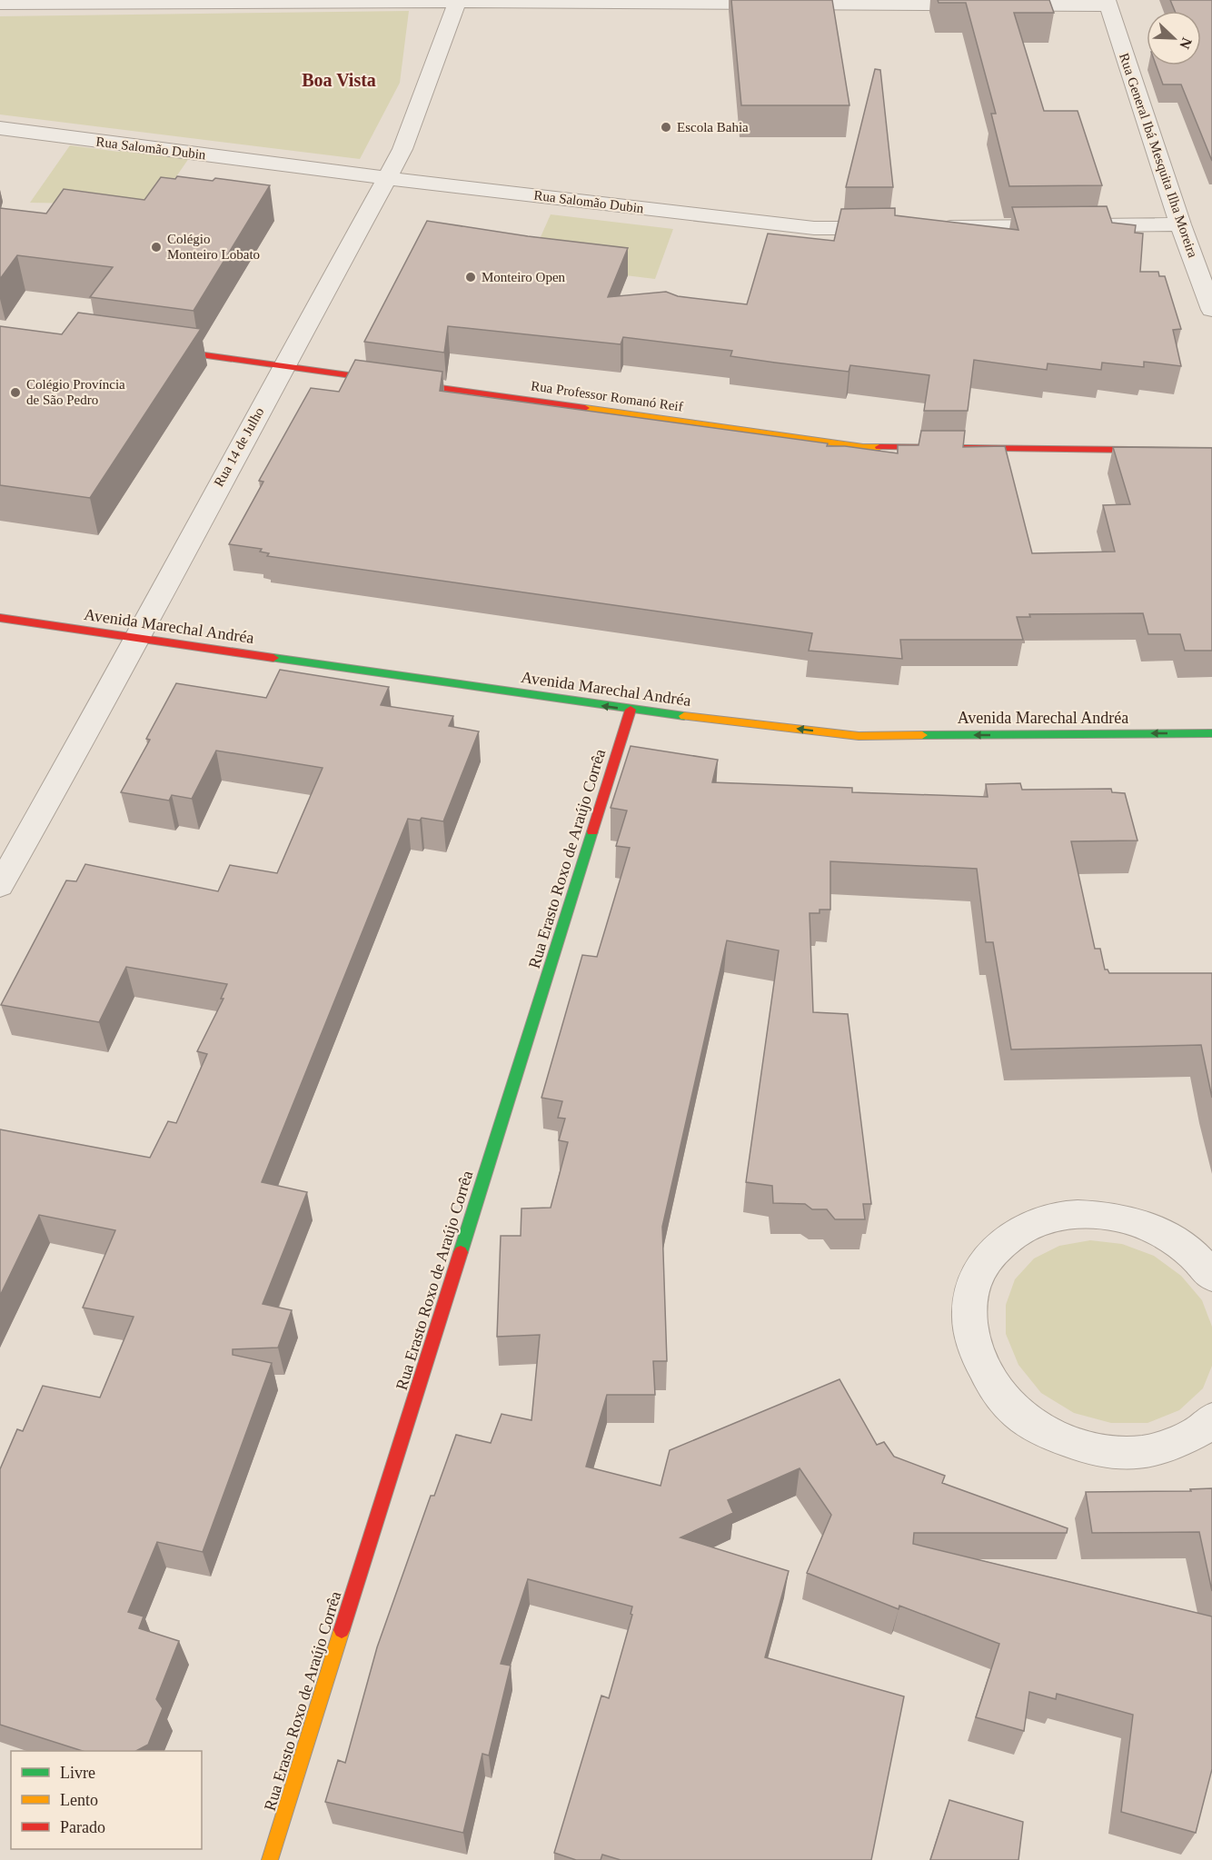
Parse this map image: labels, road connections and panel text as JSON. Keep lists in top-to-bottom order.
{
  "streets": {
    "street": [
      "Rua Salomão Dubin",
      "Rua General Ibá Mesquita Ilha Moreira",
      "Rua Professor Romanó Reif",
      "Rua 14 de Julho",
      "Avenida Marechal Andréa",
      "Rua Erasto Roxo de Araújo Corrêa"
    ]
  },
  "crossings": [
    ["Rua Salomão Dubin", "Rua 14 de Julho"],
    ["Rua Professor Romanó Reif", "Rua 14 de Julho"],
    ["Rua 14 de Julho", "Avenida Marechal Andréa"],
    ["Avenida Marechal Andréa", "Rua Erasto Roxo de Araújo Corrêa"]
  ],
  "one_way": ["Avenida Marechal Andréa"],
  "districts": ["Boa Vista"],
  "places": [
    "Escola Bahia",
    "Colégio Monteiro Lobato",
    "Monteiro Open",
    "Colégio Província de São Pedro"
  ],
  "legend": ["Livre", "Lento", "Parado"],
  "north": "bottom right"
}
